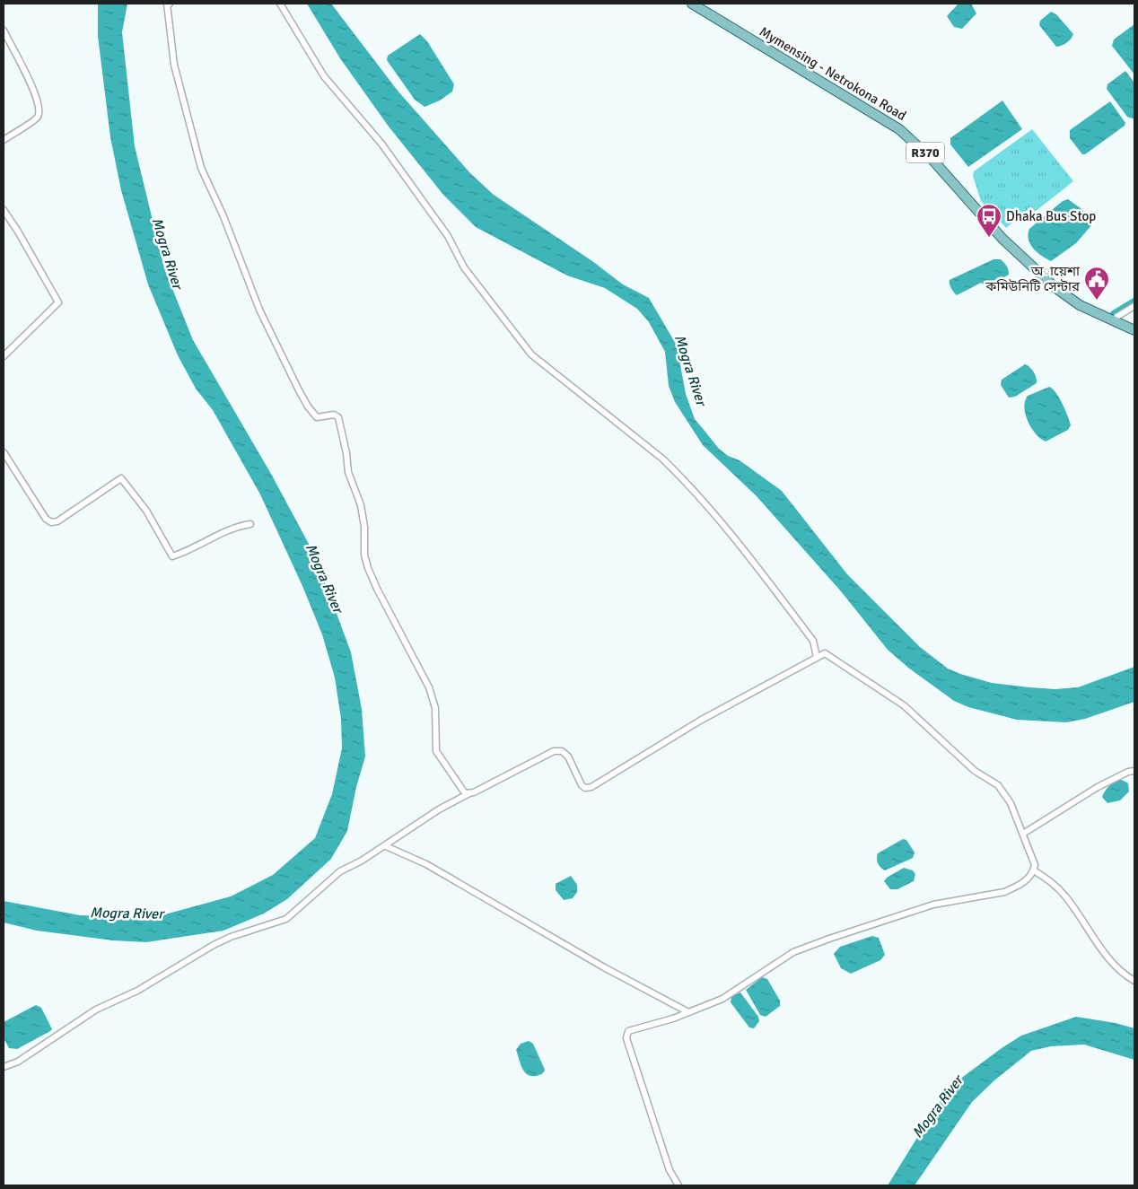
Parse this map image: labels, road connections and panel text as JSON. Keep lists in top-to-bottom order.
{
  "streets": {
    "main road": ["Mymensing - Netrokona Road", "R370"]
  },
  "water": ["Mogra River"],
  "places": {
    "bus stop": ["Dhaka Bus Stop"],
    "public building": ["অায়েশা কমিউনিটি সেন্টার"]
  }
}
